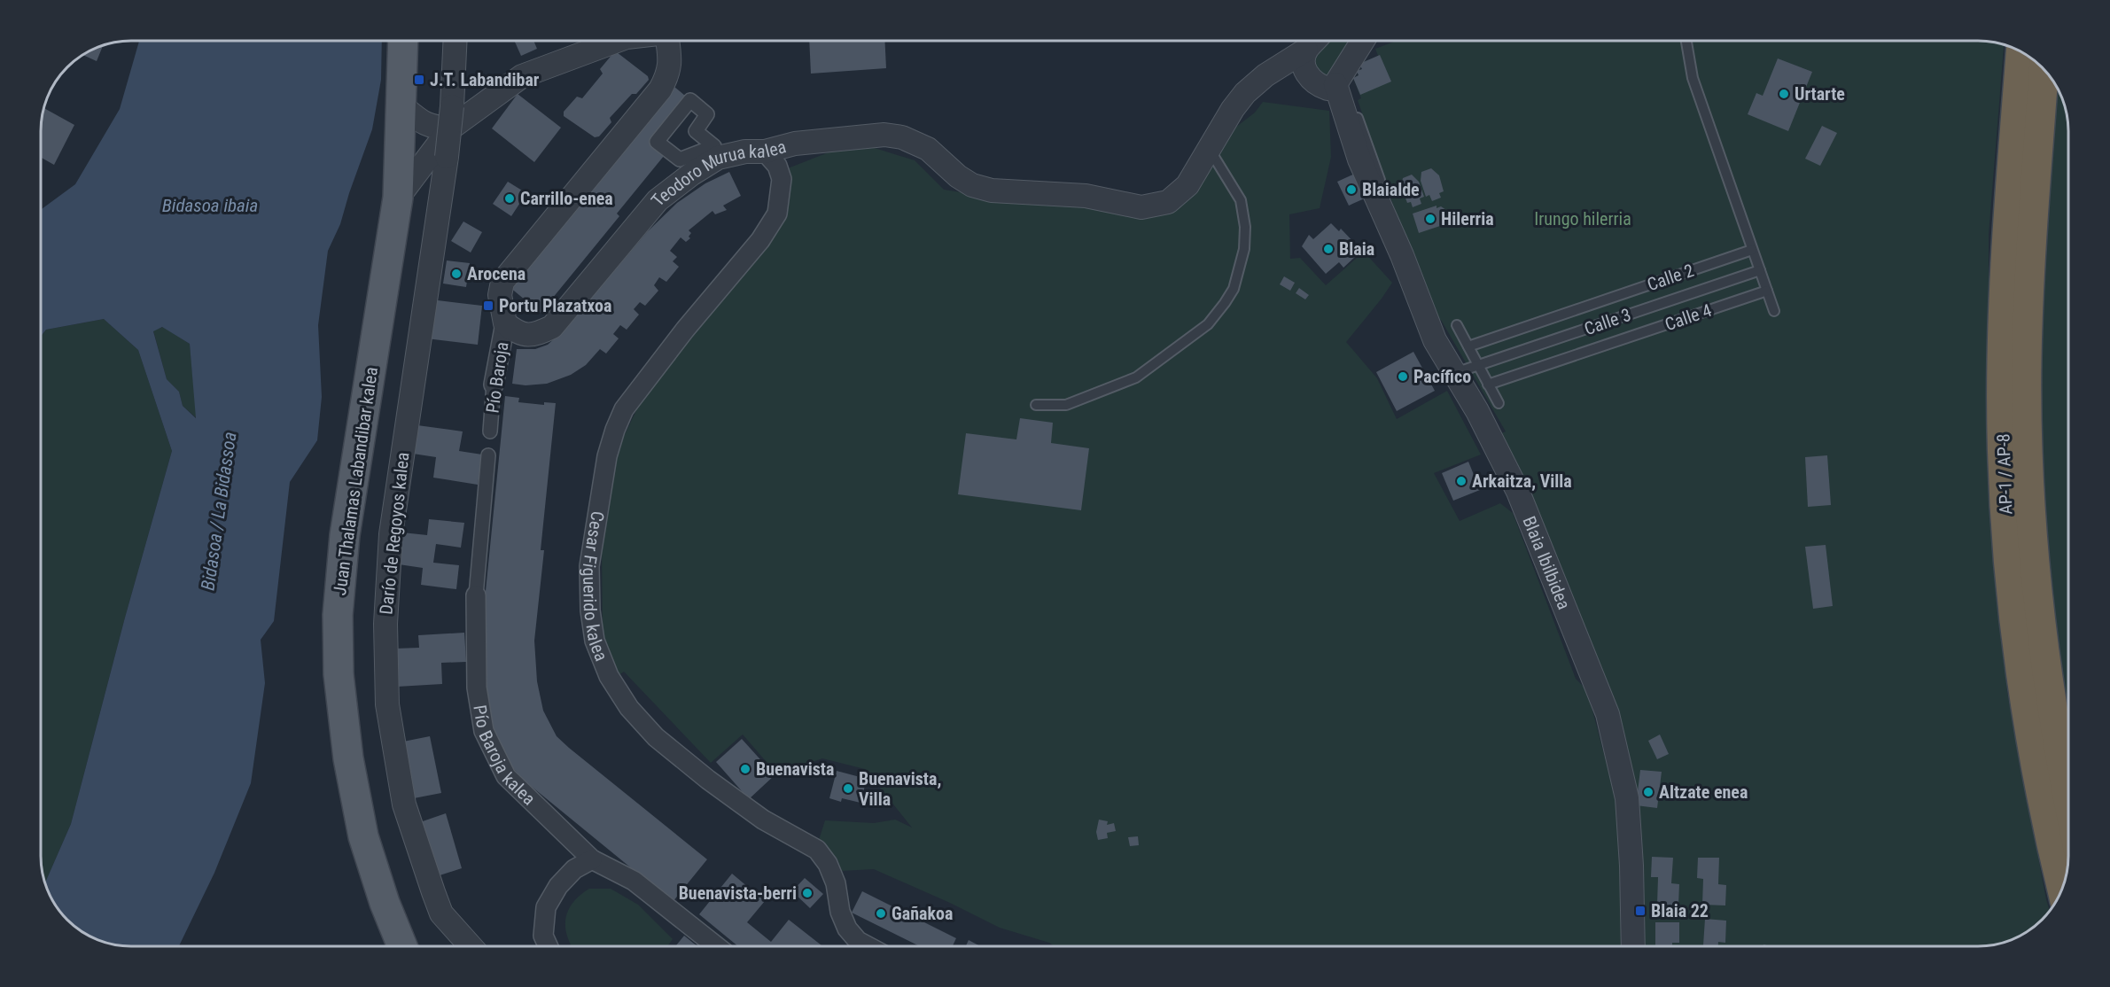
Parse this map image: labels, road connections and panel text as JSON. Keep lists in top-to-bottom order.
{
  "streets": {
    "highway": ["AP-1 / AP-8"],
    "main road": ["Juan Thalamas Labandibar kalea"],
    "street": [
      "Teodoro Murua kalea",
      "Pío Baroja",
      "Darío de Regoyos kalea",
      "Blaia Ibilbidea",
      "Cesar Figuerido kalea",
      "Pío Baroja kalea"
    ],
    "lane": ["Calle 2", "Calle 4", "Calle 3"]
  },
  "crossings": [
    ["Teodoro Murua kalea", "Pío Baroja"],
    ["Teodoro Murua kalea", "Blaia Ibilbidea"],
    ["Teodoro Murua kalea", "Cesar Figuerido kalea"],
    ["Calle 3", "Blaia Ibilbidea"]
  ],
  "water": ["Bidasoa ibaia", "Bidasoa / La Bidassoa"],
  "parks": ["Irungo hilerria"],
  "places": {
    "transit": ["J.T. Labandibar", "Portu Plazatxoa", "Blaia 22"],
    "other": [
      "Urtarte",
      "Blaialde",
      "Carrillo-enea",
      "Hilerria",
      "Blaia",
      "Arocena",
      "Pacífico",
      "Arkaitza, Villa",
      "Buenavista",
      "Buenavista, Villa",
      "Altzate enea",
      "Buenavista-berri",
      "Gañakoa"
    ]
  }
}
